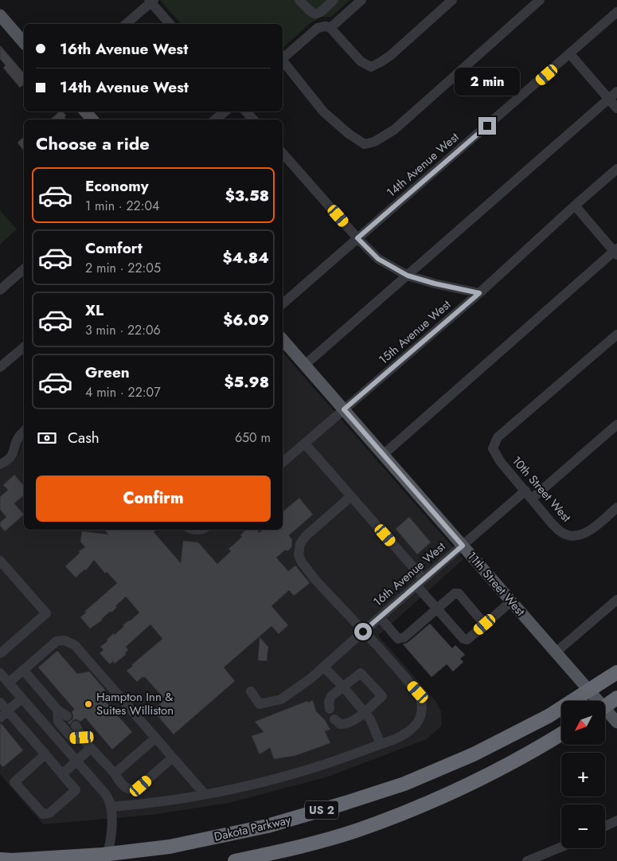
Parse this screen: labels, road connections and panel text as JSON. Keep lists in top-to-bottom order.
{
  "streets": {
    "highway": ["US 2", "Dakota Parkway"],
    "main road": ["11th Street West"],
    "street": [
      "14th Avenue West",
      "15th Avenue West",
      "10th Street West",
      "16th Avenue West"
    ]
  },
  "crossings": [
    ["15th Avenue West", "11th Street West"],
    ["10th Street West", "16th Avenue West"],
    ["16th Avenue West", "11th Street West"],
    ["11th Street West", "Dakota Parkway"]
  ],
  "places": ["Hampton Inn & Suites Williston"],
  "north": "bottom left",
  "page": {
    "banner": ["16th Avenue West", "14th Avenue West"],
    "bubble": "2 min",
    "heading": "Choose a ride",
    "list": [
      {
        "name": "Economy",
        "note": "1 min · 22:04",
        "value": "$3.58"
      },
      {
        "name": "Comfort",
        "note": "2 min · 22:05",
        "value": "$4.84"
      },
      {
        "name": "XL",
        "note": "3 min · 22:06",
        "value": "$6.09"
      },
      {
        "name": "Green",
        "note": "4 min · 22:07",
        "value": "$5.98"
      }
    ],
    "pay": ["Cash", "650 m"],
    "buttons": "Confirm",
    "map_buttons": ["+", "−"]
  }
}
